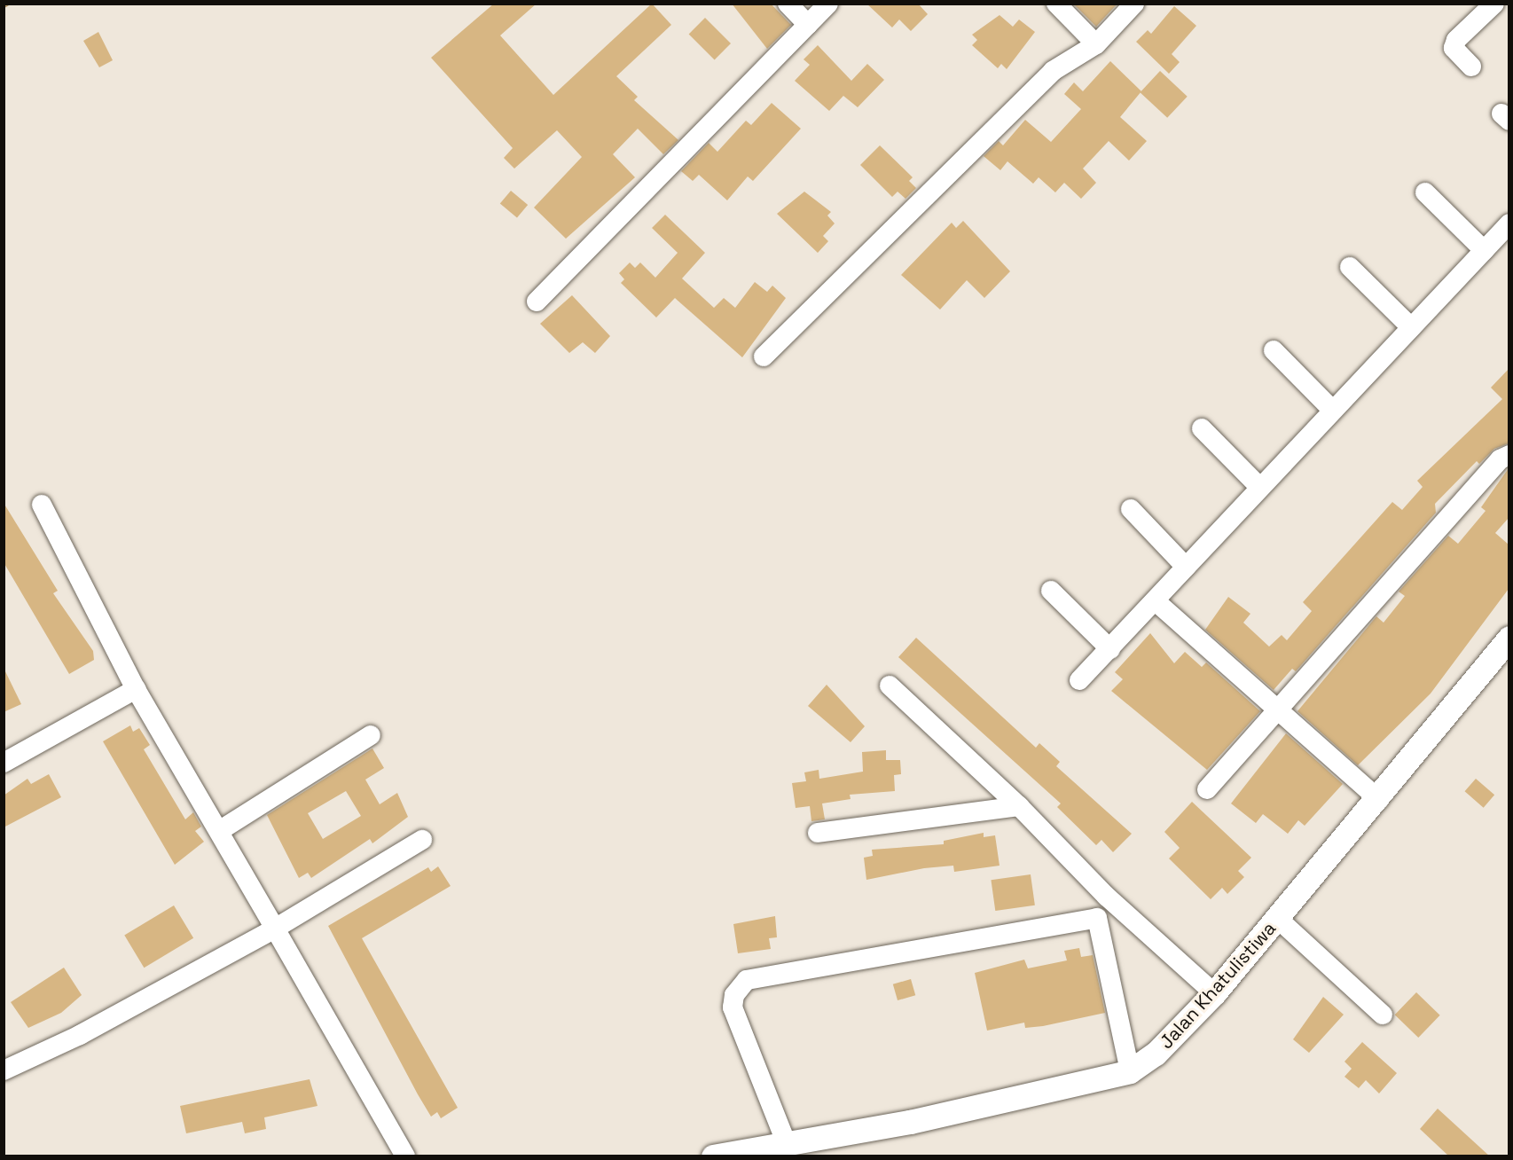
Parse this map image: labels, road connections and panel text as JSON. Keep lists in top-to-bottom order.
{
  "streets": {
    "street": ["Jalan Khatulistiwa"]
  }
}
